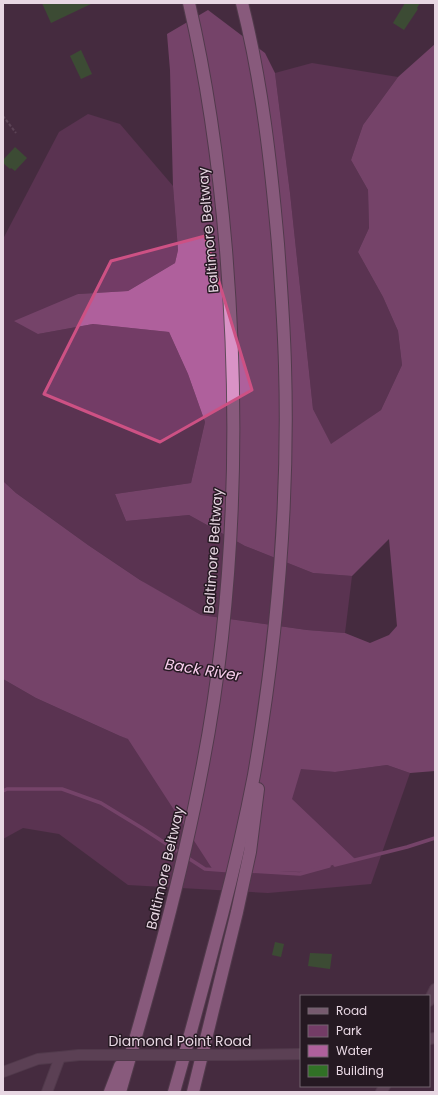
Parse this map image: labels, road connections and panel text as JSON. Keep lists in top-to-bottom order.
{
  "streets": {
    "highway": ["Baltimore Beltway"],
    "street": ["Diamond Point Road"]
  },
  "water": ["Back River"],
  "legend": [
    "Road",
    "Park",
    "Water",
    "Building"
  ]
}
